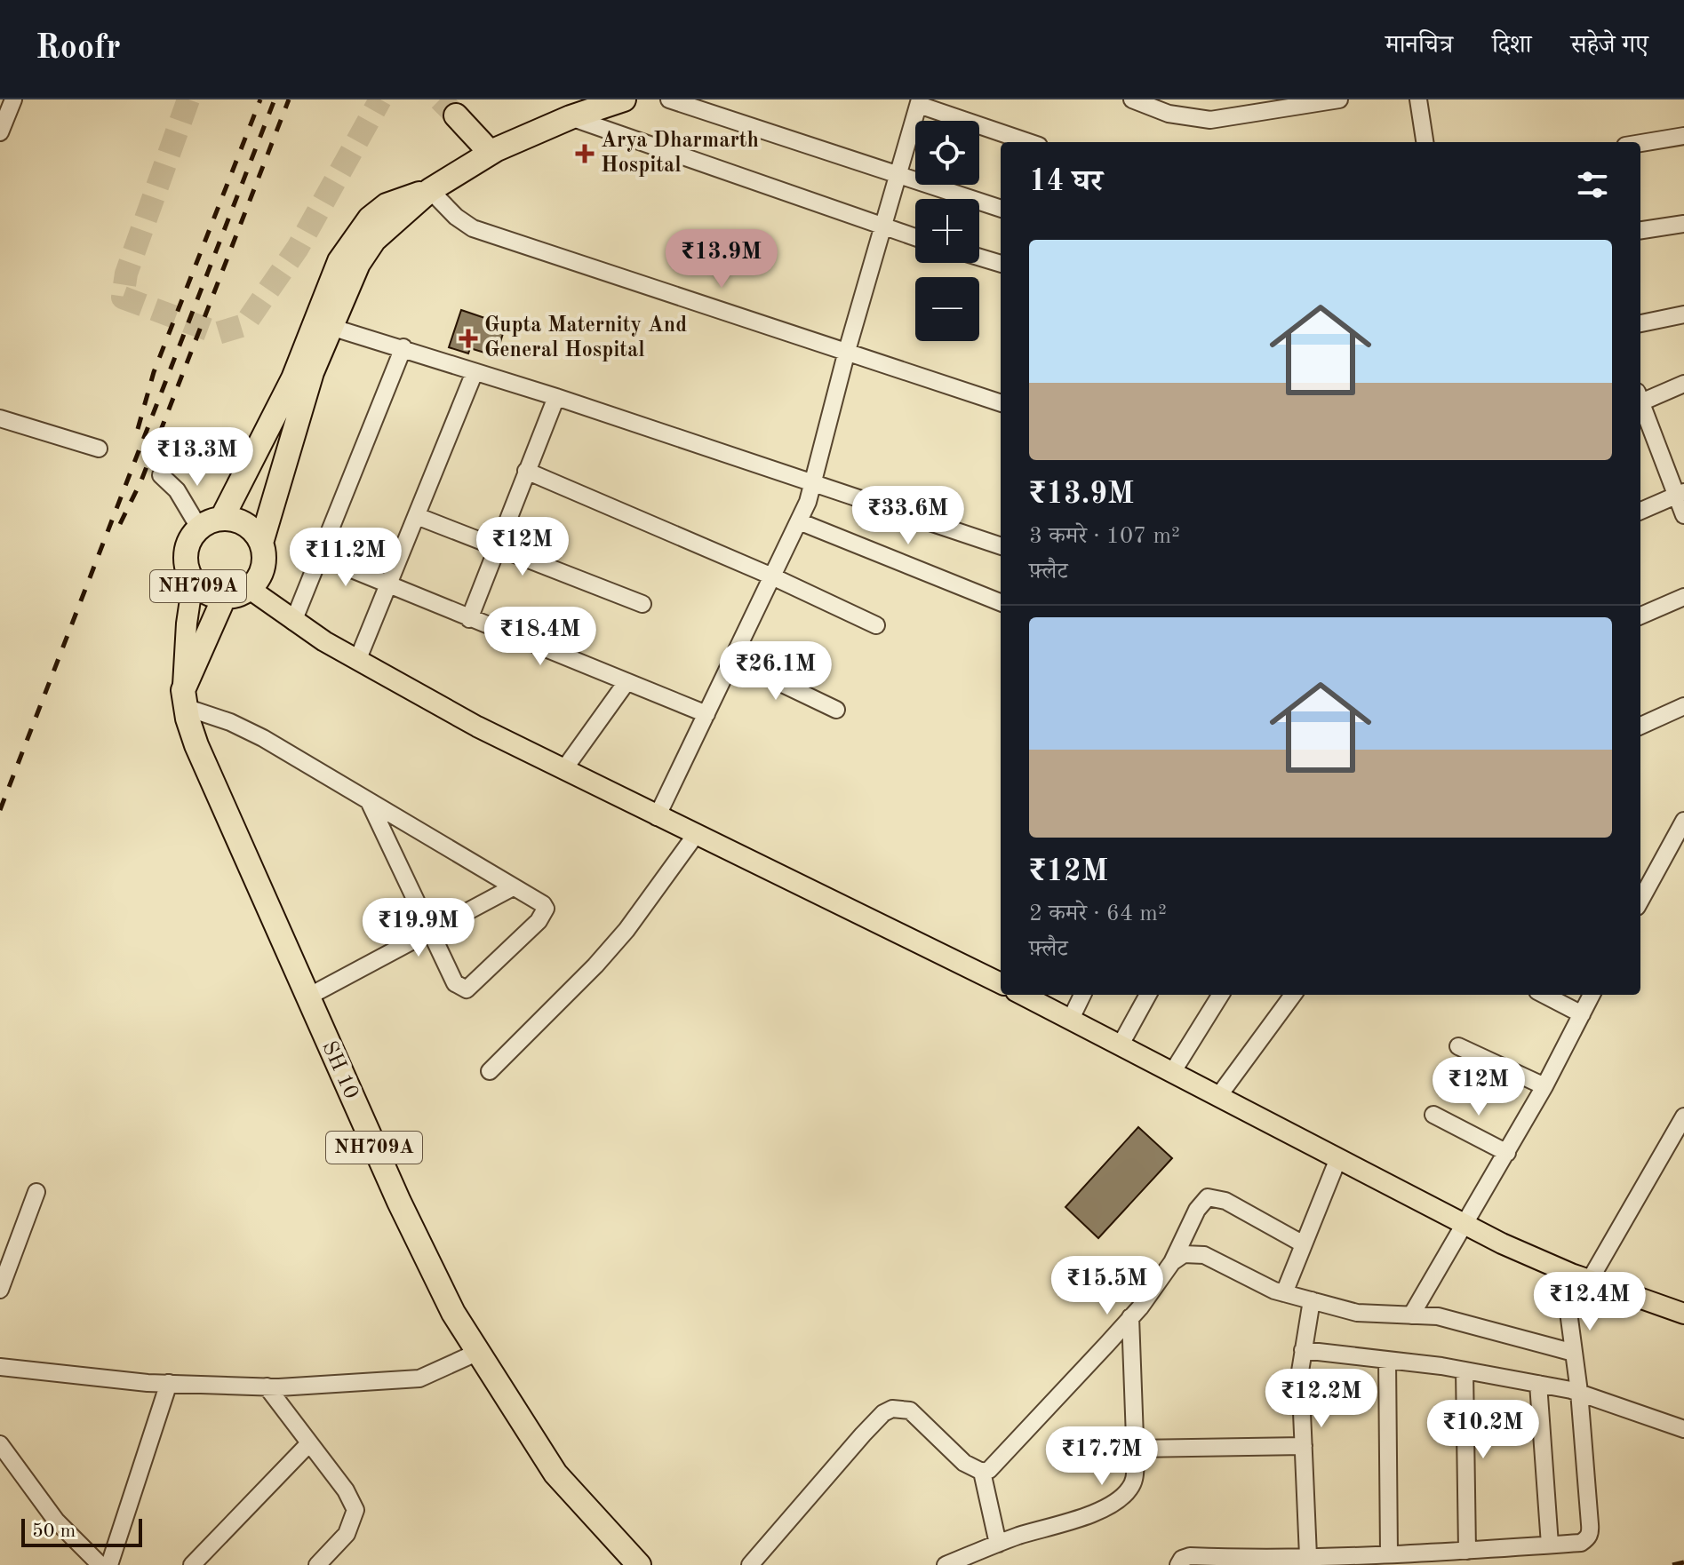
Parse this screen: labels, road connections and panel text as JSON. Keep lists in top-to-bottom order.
{
  "streets": {
    "highway": ["NH709A", "SH 10"]
  },
  "crossings": [
    ["NH709A", "SH 10"]
  ],
  "places": {
    "health": ["Arya Dharmarth Hospital", "Gupta Maternity And General Hospital"]
  },
  "scale_bar": "50 m",
  "page": {
    "header": "Roofr",
    "nav": ["मानचित्र", "दिशा", "सहेजे गए"],
    "map_buttons": ["+", "−"],
    "heading": "14 घर",
    "list": [
      {
        "name": "₹13.9M",
        "note": "3 कमरे · 107 m² · फ़्लैट"
      },
      {
        "name": "₹12M",
        "note": "2 कमरे · 64 m² · फ़्लैट"
      }
    ],
    "price": [
      "₹13.9M",
      "₹13.3M",
      "₹33.6M",
      "₹12M",
      "₹11.2M",
      "₹18.4M",
      "₹26.1M",
      "₹19.9M",
      "₹12M",
      "₹15.5M",
      "₹12.4M",
      "₹12.2M",
      "₹10.2M",
      "₹17.7M"
    ],
    "scale": "50 m"
  }
}
